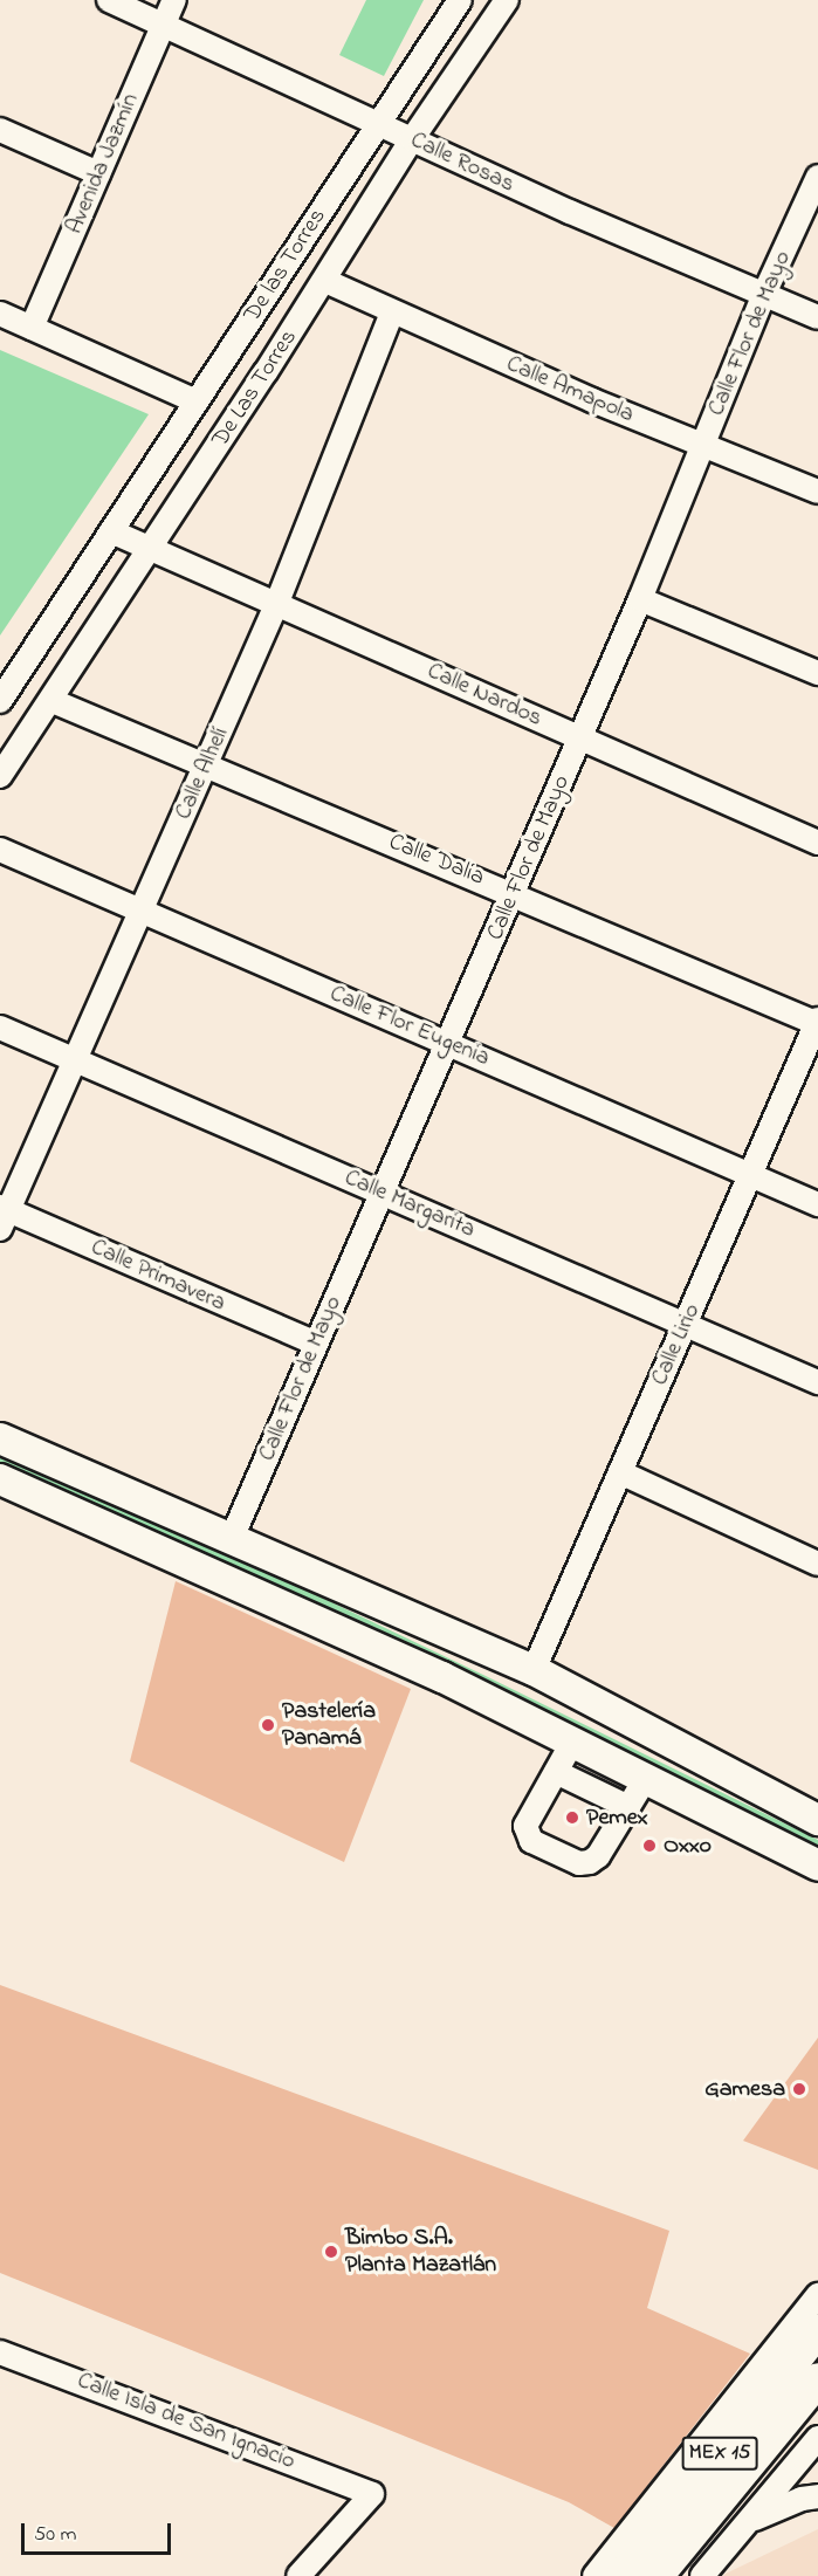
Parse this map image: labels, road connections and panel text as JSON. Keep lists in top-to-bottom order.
{
  "streets": {
    "highway": ["MEX 15"],
    "street": [
      "Calle Rosas",
      "Avenida Jazmín",
      "De las Torres",
      "Calle Flor de Mayo",
      "De Las Torres",
      "Calle Amapola",
      "Calle Nardos",
      "Calle Alhelí",
      "Calle Dalia",
      "Calle Flor Eugenia",
      "Calle Margarita",
      "Calle Primavera",
      "Calle Lirio",
      "Calle Isla de San Ignacio"
    ]
  },
  "crossings": [
    ["Calle Rosas", "Avenida Jazmín"],
    ["Calle Rosas", "De las Torres"],
    ["Calle Rosas", "Calle Flor de Mayo"],
    ["Calle Rosas", "De Las Torres"],
    ["Calle Flor de Mayo", "Calle Amapola"],
    ["Calle Flor de Mayo", "Calle Nardos"],
    ["Calle Flor de Mayo", "Calle Dalia"],
    ["Calle Flor de Mayo", "Calle Flor Eugenia"],
    ["Calle Flor de Mayo", "Calle Margarita"],
    ["Calle Flor de Mayo", "Calle Primavera"],
    ["De Las Torres", "Calle Amapola"],
    ["De Las Torres", "Calle Nardos"],
    ["De Las Torres", "Calle Dalia"],
    ["Calle Amapola", "Calle Alhelí"],
    ["Calle Nardos", "Calle Alhelí"],
    ["Calle Alhelí", "Calle Dalia"],
    ["Calle Alhelí", "Calle Flor Eugenia"],
    ["Calle Alhelí", "Calle Margarita"],
    ["Calle Alhelí", "Calle Primavera"],
    ["Calle Dalia", "Calle Lirio"],
    ["Calle Flor Eugenia", "Calle Lirio"],
    ["Calle Margarita", "Calle Lirio"]
  ],
  "places": [
    "Pastelería Panamá",
    "Pemex",
    "Oxxo",
    "Gamesa",
    "Bimbo S.A. Planta Mazatlán"
  ],
  "scale_bar": "50 m"
}
